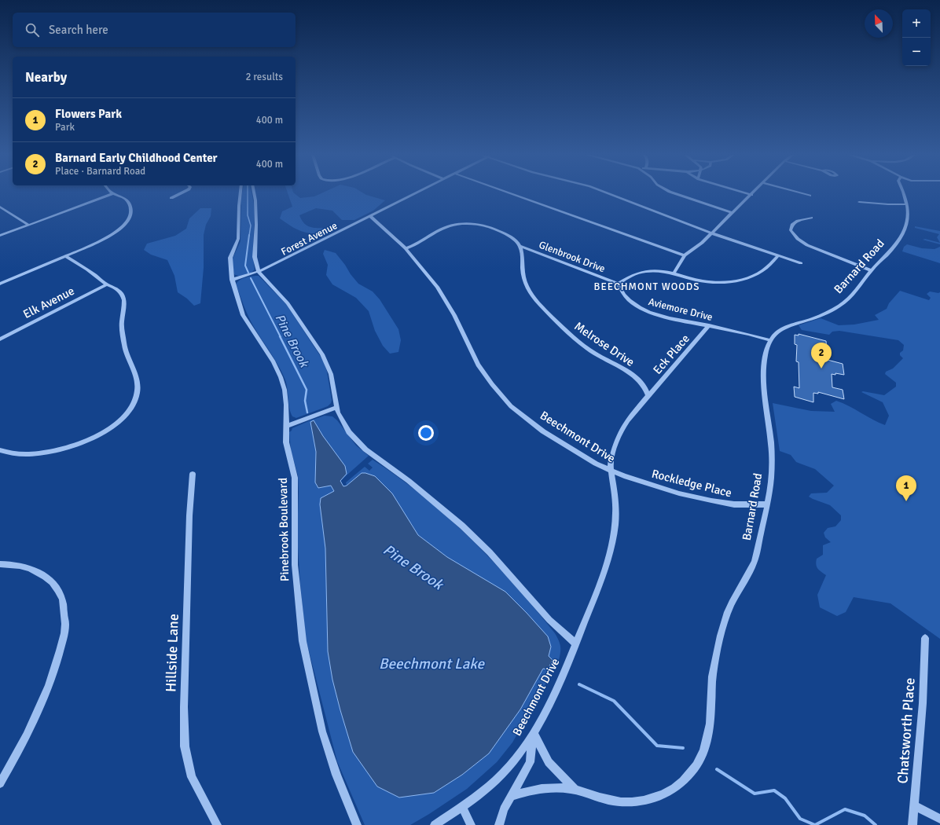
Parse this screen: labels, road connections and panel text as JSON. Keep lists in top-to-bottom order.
{
  "streets": {
    "street": [
      "Forest Avenue",
      "Glenbrook Drive",
      "Barnard Road",
      "Elk Avenue",
      "Aviemore Drive",
      "Melrose Drive",
      "Eck Place",
      "Beechmont Drive",
      "Rockledge Place",
      "Pinebrook Boulevard",
      "Hillside Lane",
      "Chatsworth Place"
    ]
  },
  "crossings": [
    ["Forest Avenue", "Beechmont Drive"],
    ["Forest Avenue", "Pinebrook Boulevard"],
    ["Glenbrook Drive", "Aviemore Drive"],
    ["Glenbrook Drive", "Melrose Drive"],
    ["Barnard Road", "Aviemore Drive"],
    ["Barnard Road", "Beechmont Drive"],
    ["Barnard Road", "Rockledge Place"],
    ["Aviemore Drive", "Eck Place"],
    ["Melrose Drive", "Eck Place"],
    ["Beechmont Drive", "Rockledge Place"]
  ],
  "districts": ["BEECHMONT WOODS"],
  "water": ["Pine Brook", "Beechmont Lake"],
  "north": "top left",
  "page": {
    "map_buttons": ["+", "−"],
    "search": "Search here",
    "heading": ["Nearby", "2 results"],
    "list": [
      {
        "mark": "1",
        "name": "Flowers Park",
        "note": "Park",
        "value": "400 m"
      },
      {
        "mark": "2",
        "name": "Barnard Early Childhood Center",
        "note": "Place · Barnard Road",
        "value": "400 m"
      }
    ],
    "pins": ["2", "1"]
  }
}
